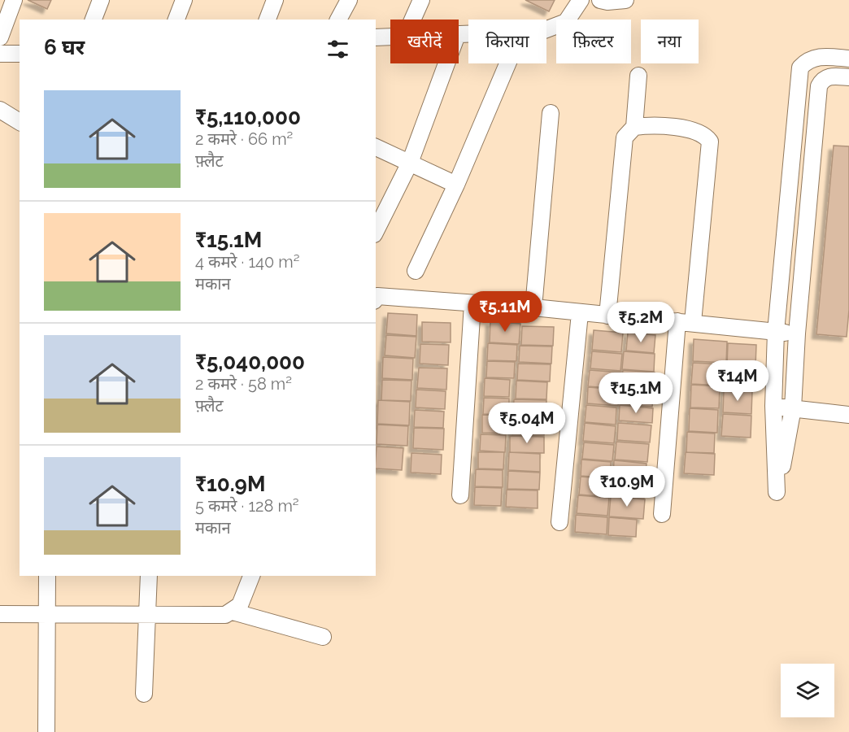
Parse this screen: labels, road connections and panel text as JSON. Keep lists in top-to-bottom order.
{
  "page": {
    "chip": [
      "खरीदें",
      "किराया",
      "फ़िल्टर",
      "नया"
    ],
    "heading": "6 घर",
    "list": [
      {
        "name": "₹5,110,000",
        "note": "2 कमरे · 66 m² · फ़्लैट"
      },
      {
        "name": "₹15.1M",
        "note": "4 कमरे · 140 m² · मकान"
      },
      {
        "name": "₹5,040,000",
        "note": "2 कमरे · 58 m² · फ़्लैट"
      },
      {
        "name": "₹10.9M",
        "note": "5 कमरे · 128 m² · मकान"
      }
    ],
    "price": [
      "₹5.11M",
      "₹5.2M",
      "₹14M",
      "₹15.1M",
      "₹5.04M",
      "₹10.9M"
    ]
  }
}
